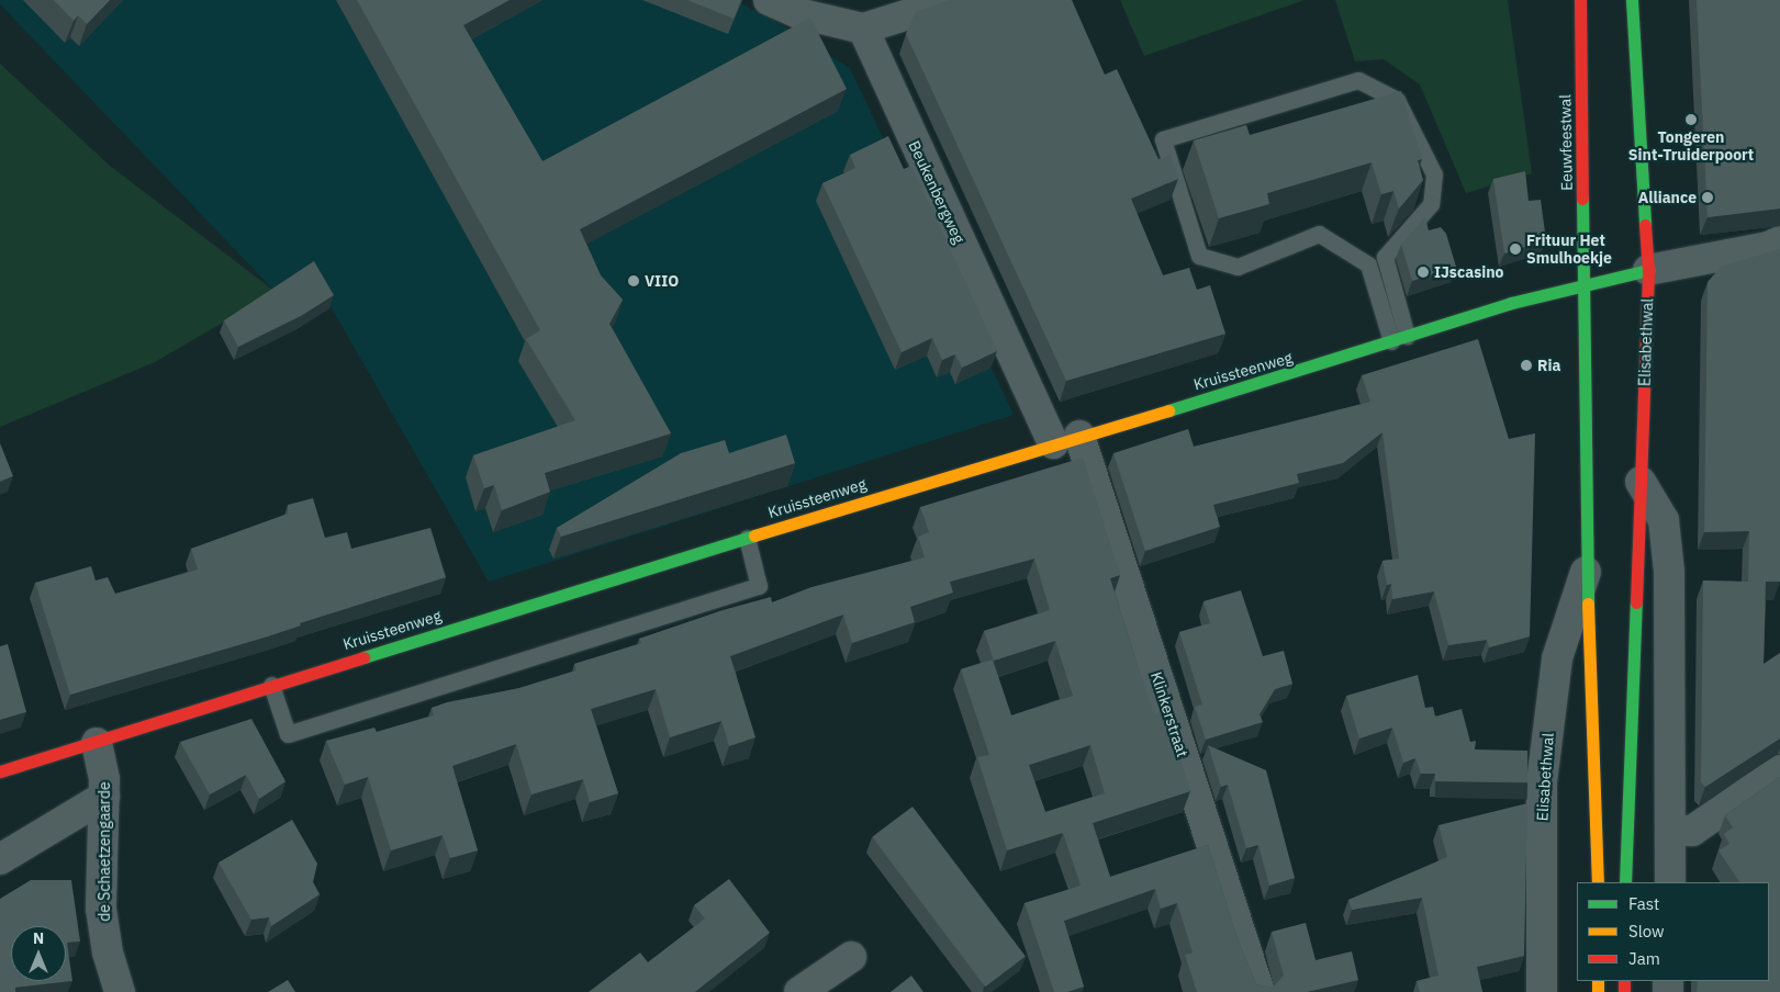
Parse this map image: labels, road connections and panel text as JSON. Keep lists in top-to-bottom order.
{
  "streets": {
    "main road": ["Eeuwfeestwal", "Elisabethwal", "Kruissteenweg"],
    "street": ["Beukenbergweg", "Klinkerstraat", "de Schaetzengaarde"]
  },
  "crossings": [
    ["Eeuwfeestwal", "Elisabethwal"],
    ["Eeuwfeestwal", "Kruissteenweg"],
    ["Beukenbergweg", "Kruissteenweg"],
    ["Beukenbergweg", "Klinkerstraat"],
    ["Elisabethwal", "Kruissteenweg"],
    ["Kruissteenweg", "Klinkerstraat"],
    ["Kruissteenweg", "de Schaetzengaarde"]
  ],
  "places": [
    "Tongeren Sint-Truiderpoort",
    "Alliance",
    "Frituur Het Smulhoekje",
    "IJscasino",
    "VIIO",
    "Ria"
  ],
  "legend": ["Fast", "Slow", "Jam"],
  "north": "top"
}
